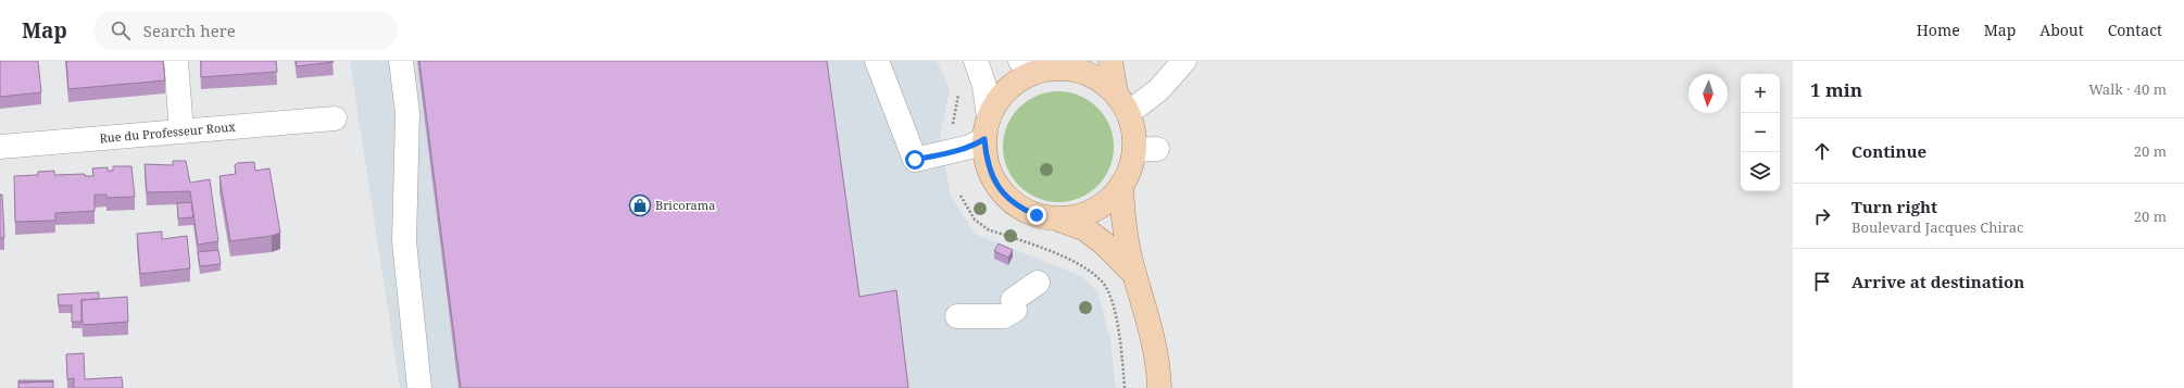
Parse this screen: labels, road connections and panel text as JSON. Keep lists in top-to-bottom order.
{
  "streets": {
    "street": ["Rue du Professeur Roux"]
  },
  "places": {
    "shop": ["Bricorama"]
  },
  "north": "bottom",
  "page": {
    "header": "Map",
    "search": "Search here",
    "nav": [
      "Home",
      "Map",
      "About",
      "Contact"
    ],
    "heading": ["1 min", "Walk · 40 m"],
    "map_buttons": ["+", "−"],
    "list": [
      ["Continue", "20 m"],
      ["Turn right", "Boulevard Jacques Chirac", "20 m"],
      "Arrive at destination"
    ]
  }
}
